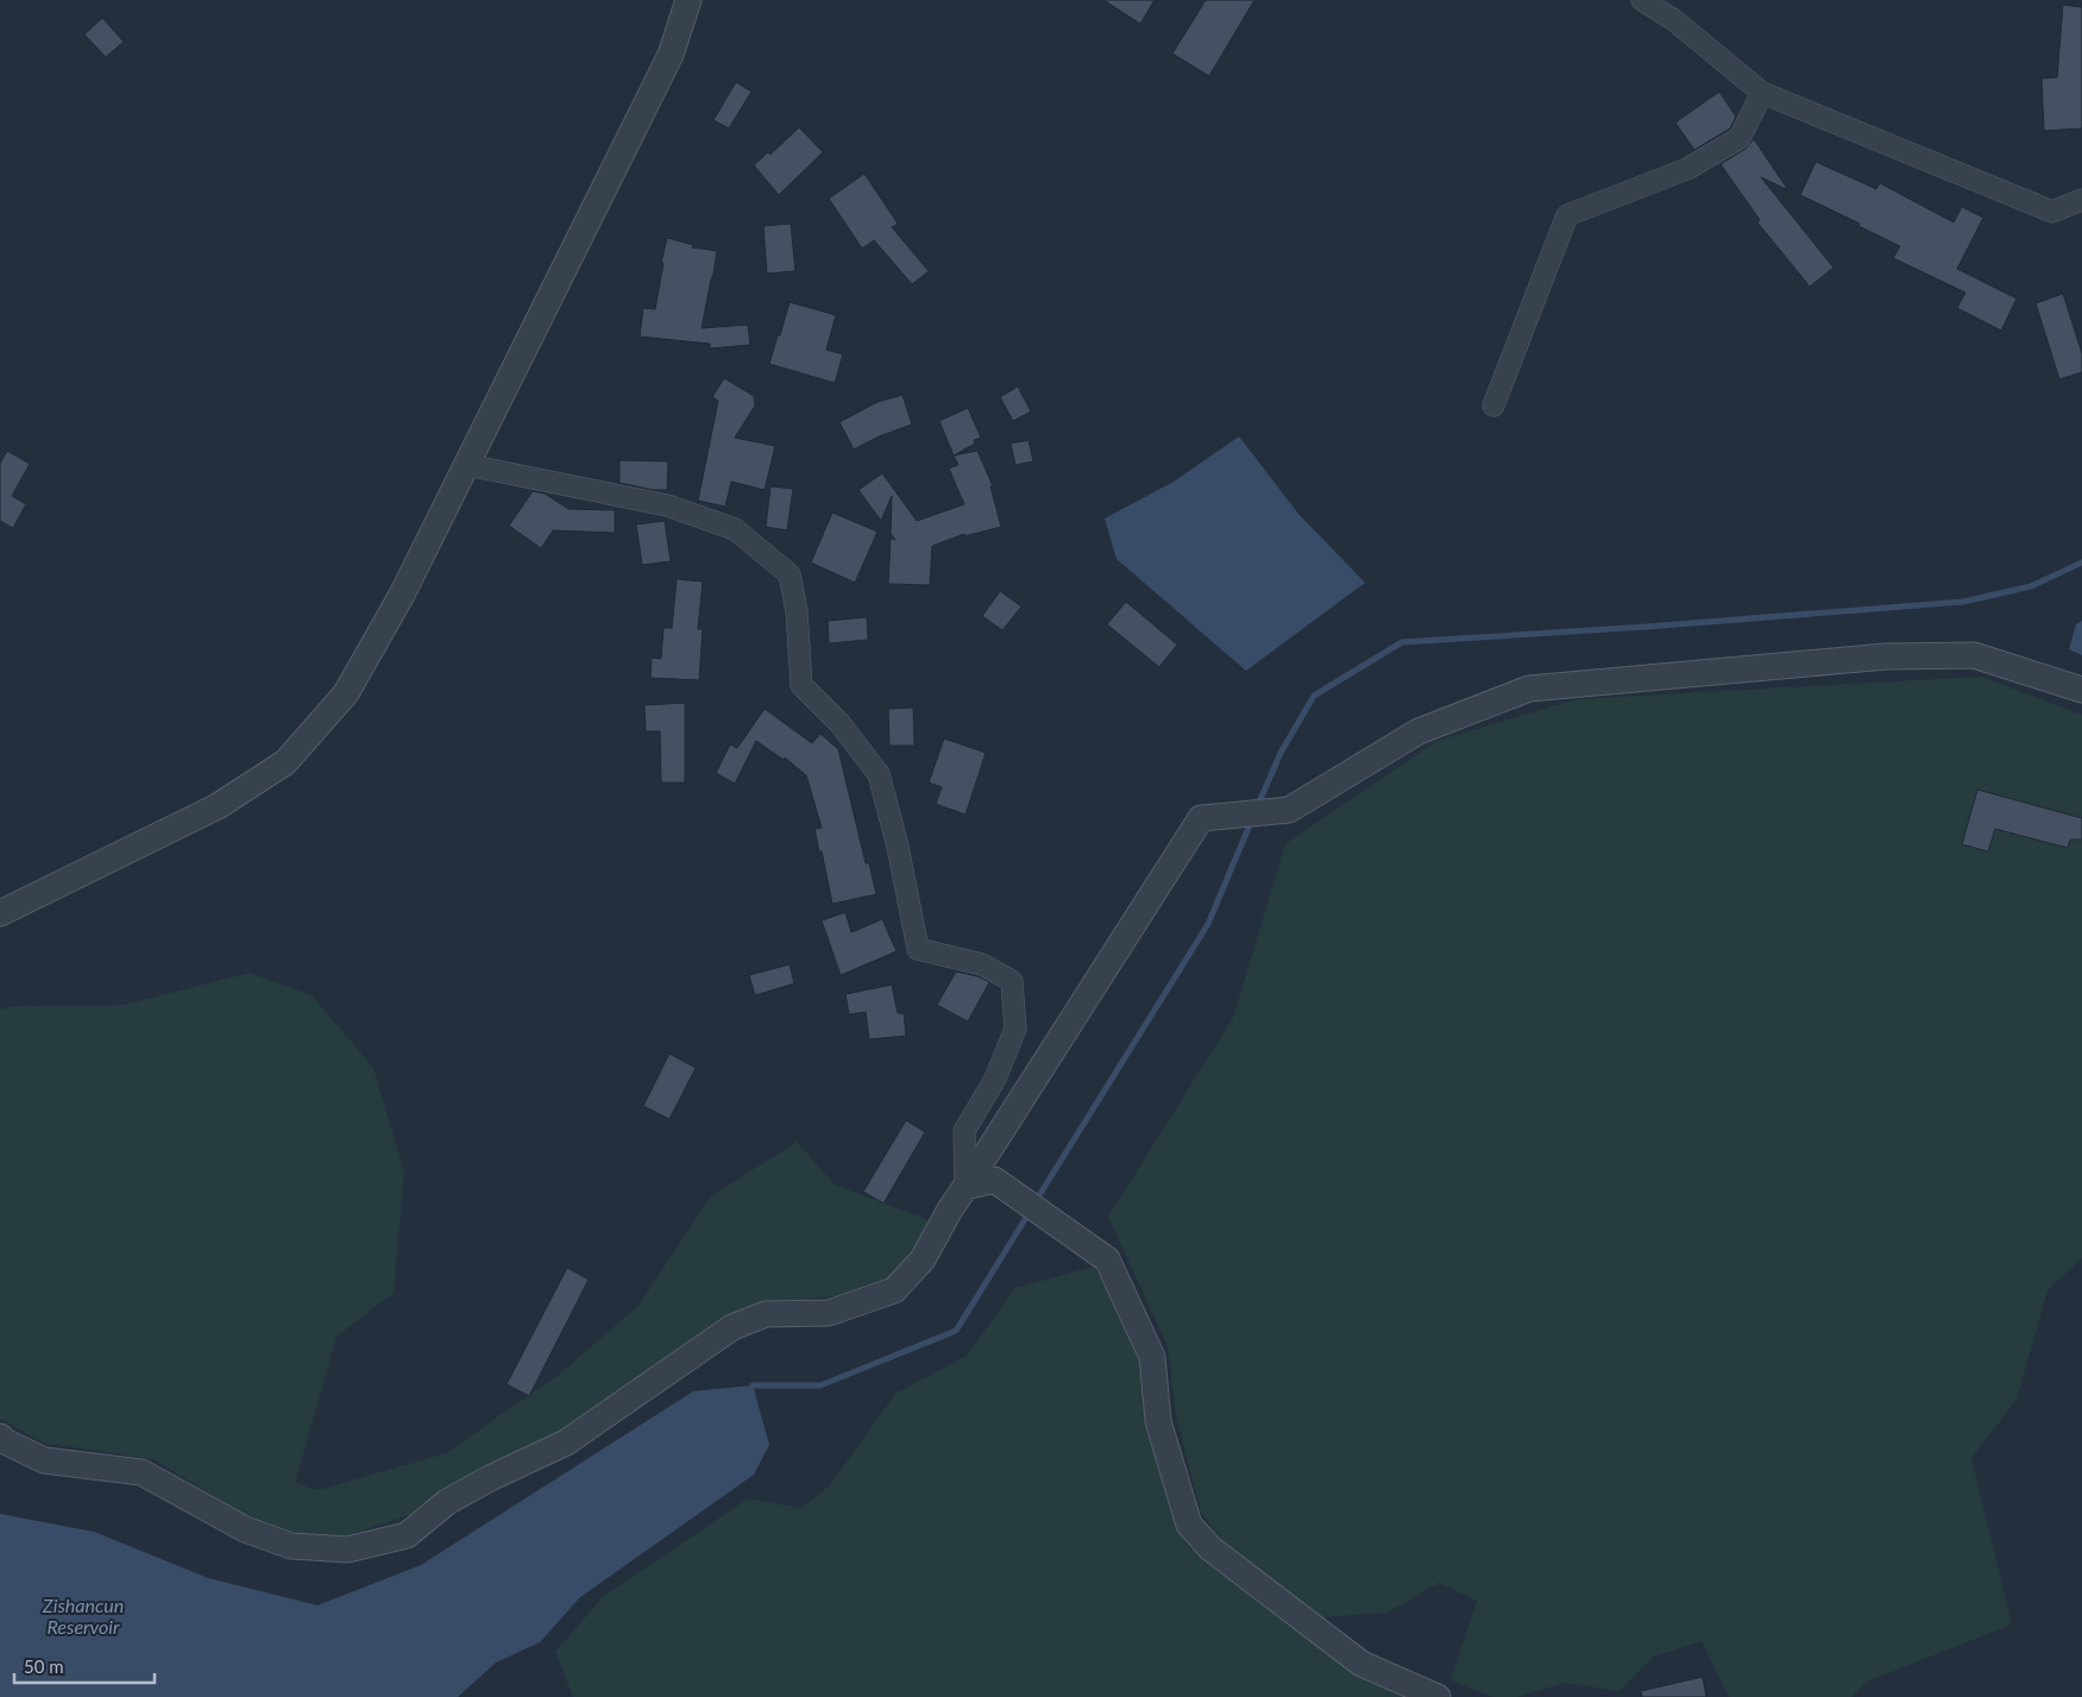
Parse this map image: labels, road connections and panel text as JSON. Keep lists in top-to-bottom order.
{
  "water": ["Zishancun Reservoir"],
  "scale_bar": "50 m"
}
